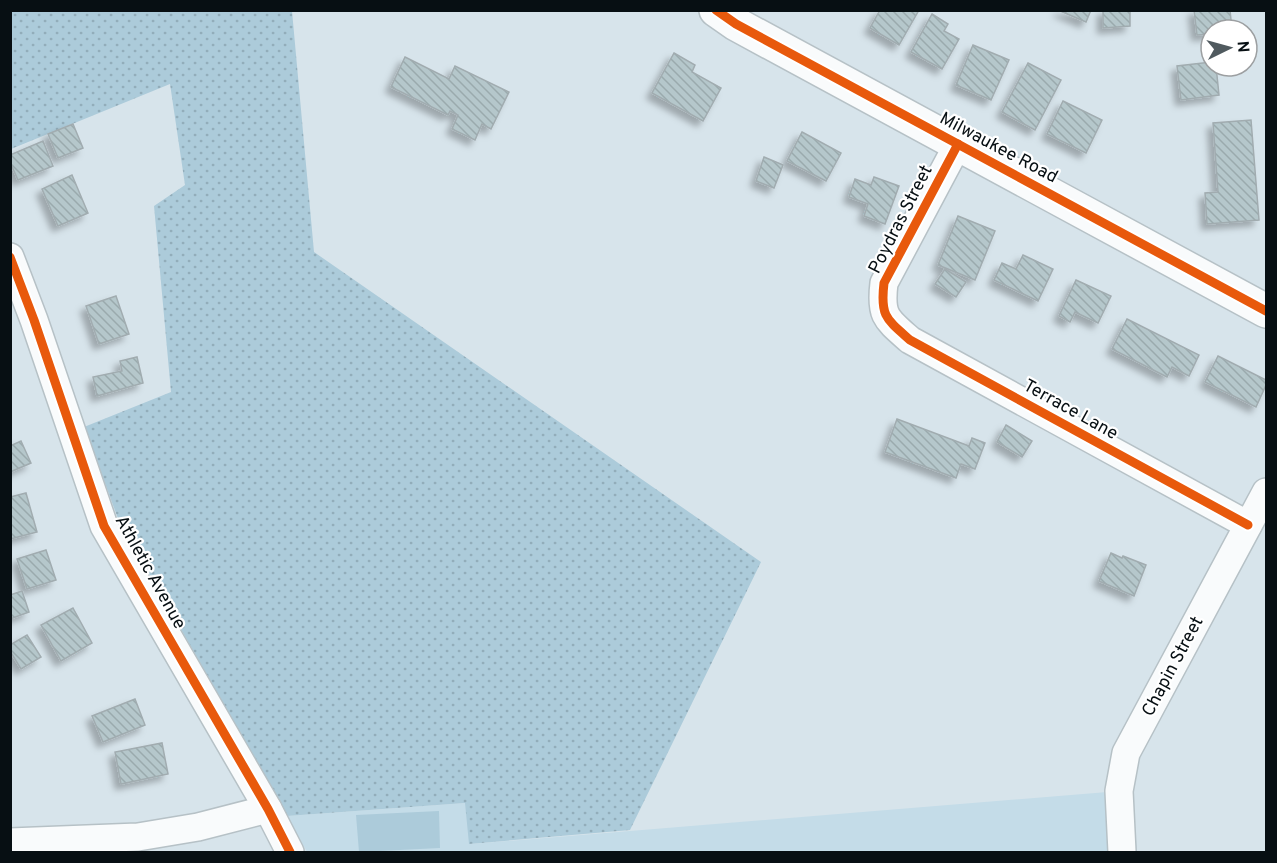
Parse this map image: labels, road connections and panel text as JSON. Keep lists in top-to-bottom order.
{
  "streets": {
    "street": [
      "Milwaukee Road",
      "Poydras Street",
      "Terrace Lane",
      "Athletic Avenue",
      "Chapin Street"
    ]
  },
  "crossings": [
    ["Milwaukee Road", "Poydras Street"],
    ["Poydras Street", "Terrace Lane"],
    ["Terrace Lane", "Chapin Street"]
  ],
  "north": "right"
}
